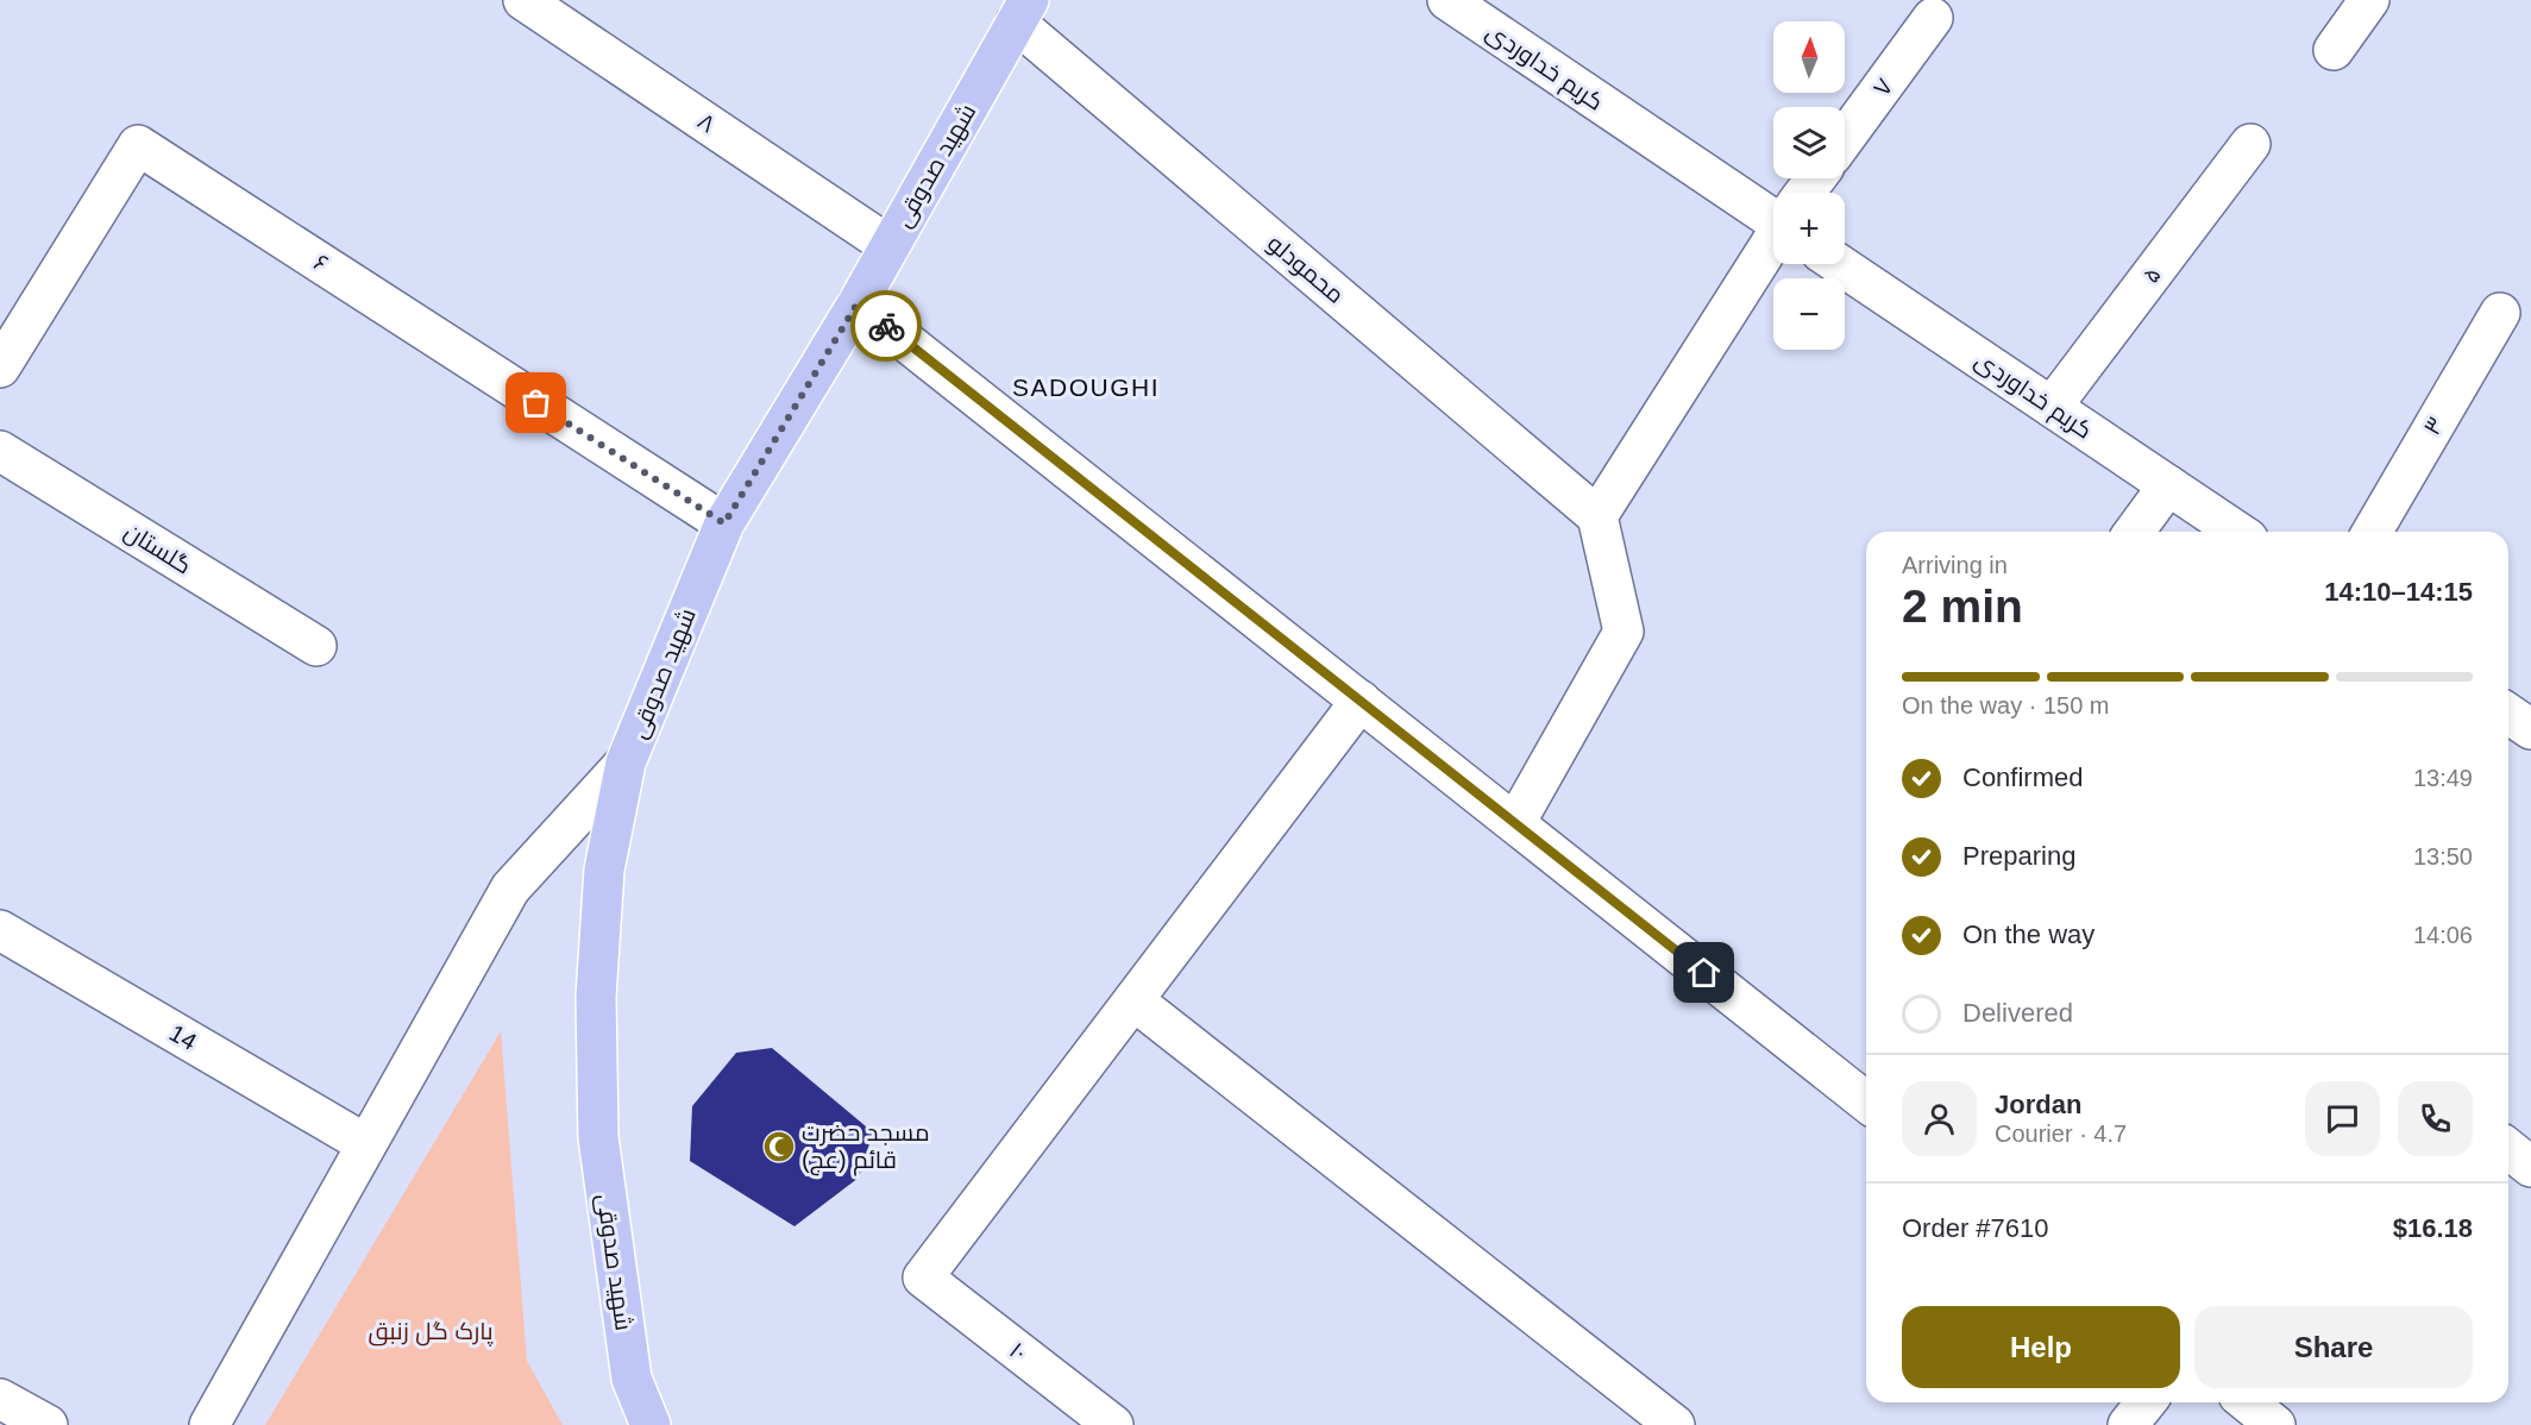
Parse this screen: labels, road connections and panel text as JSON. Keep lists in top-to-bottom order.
{
  "streets": {
    "main road": ["شهید صدوقی"],
    "street": [
      "کریم خداوردی",
      "۷",
      "۸",
      "۶",
      "محمودلو",
      "۵",
      "۳",
      "گلستان",
      "14",
      "۱۰"
    ]
  },
  "crossings": [
    ["کریم خداوردی", "۵"],
    ["۸", "شهید صدوقی"],
    ["شهید صدوقی", "۶"],
    ["شهید صدوقی", "محمودلو"]
  ],
  "districts": ["SADOUGHI"],
  "parks": ["پارک گل زنبق"],
  "places": {
    "mosque": ["مسجد حضرت قائم (عج)"]
  },
  "north": "top",
  "page": {
    "map_buttons": ["+", "−"],
    "heading": ["2 min", "Arriving in", "14:10–14:15"],
    "panel": [
      "Jordan",
      "Courier · 4.7",
      "Order #7610",
      "$16.18"
    ],
    "bar": "On the way · 150 m",
    "list": [
      ["Confirmed", "13:49"],
      ["Preparing", "13:50"],
      ["On the way", "14:06"],
      "Delivered"
    ],
    "buttons": ["Help", "Share"]
  }
}
